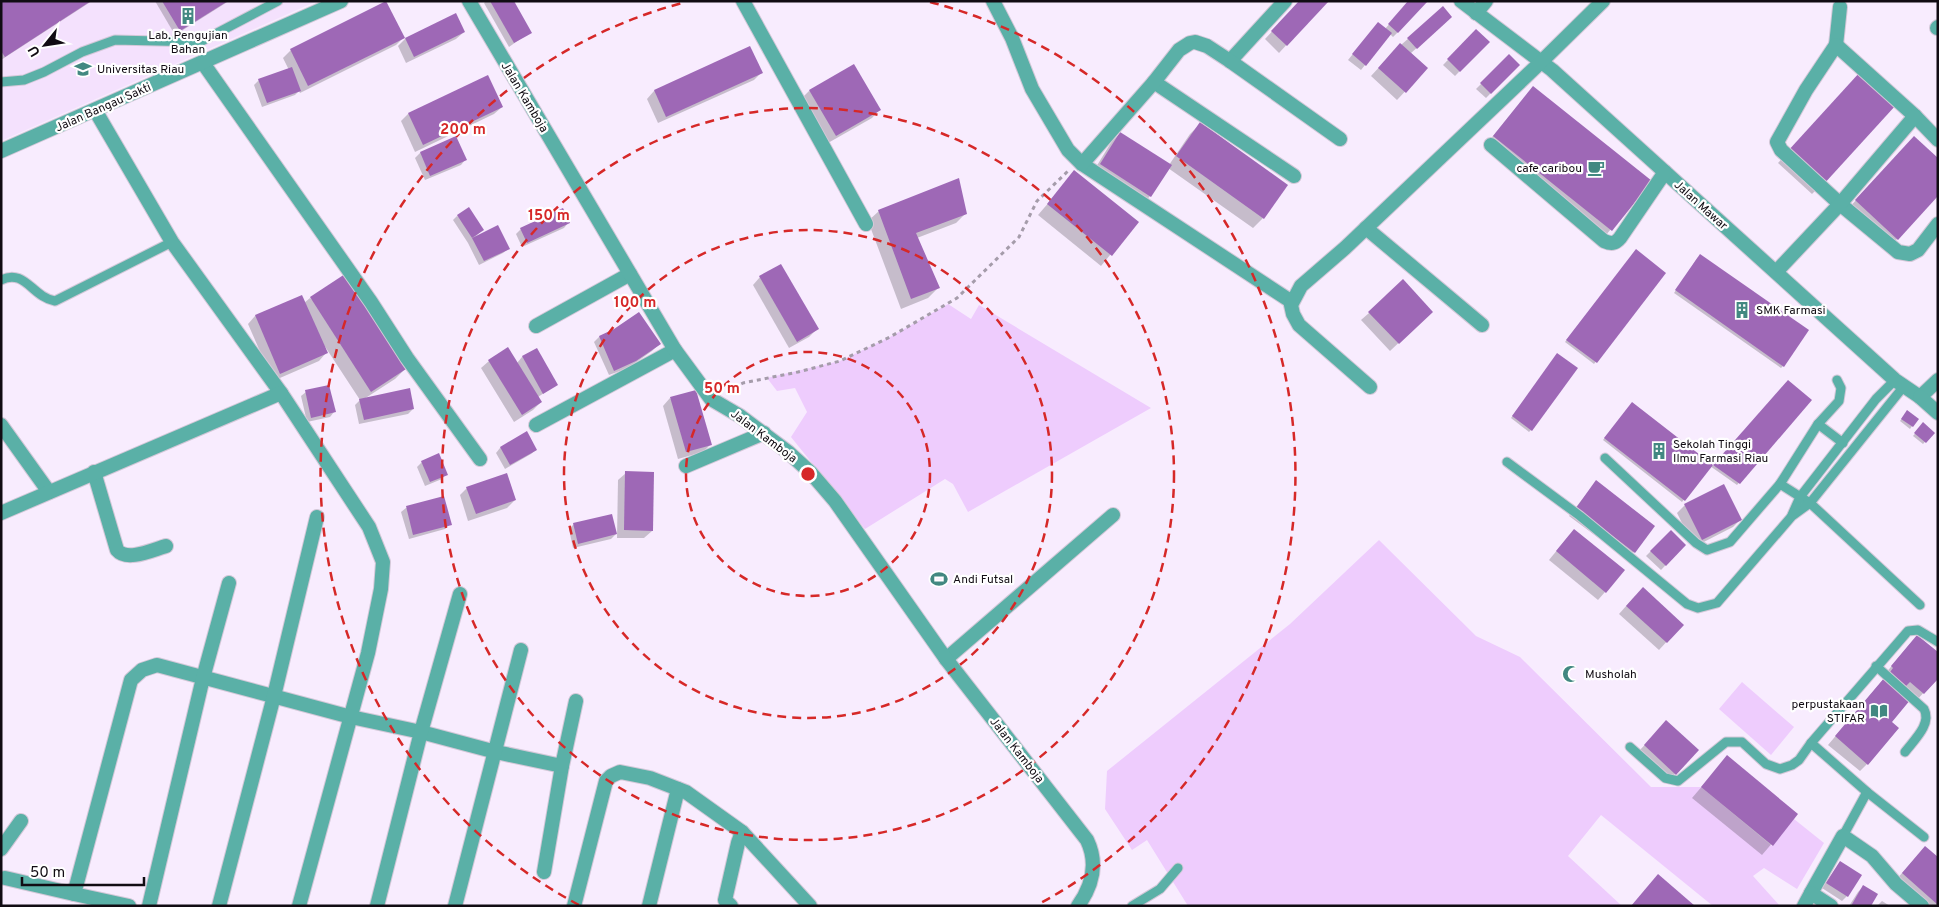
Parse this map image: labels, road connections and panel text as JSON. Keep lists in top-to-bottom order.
{
  "streets": {
    "street": ["Jalan Kamboja", "Jalan Bangau Sakti", "Jalan Mawar"]
  },
  "places": {
    "building": ["Lab. Pengujian Bahan", "SMK Farmasi", "Sekolah Tinggi Ilmu Farmasi Riau"],
    "school or university": ["Universitas Riau"],
    "cafe": ["cafe caribou"],
    "sports": ["Andi Futsal"],
    "mosque": ["Musholah"],
    "library": ["perpustakaan STIFAR"]
  },
  "scale_bar": "50 m",
  "north": "bottom left",
  "rings": [
    "200 m",
    "150 m",
    "100 m",
    "50 m"
  ]
}
